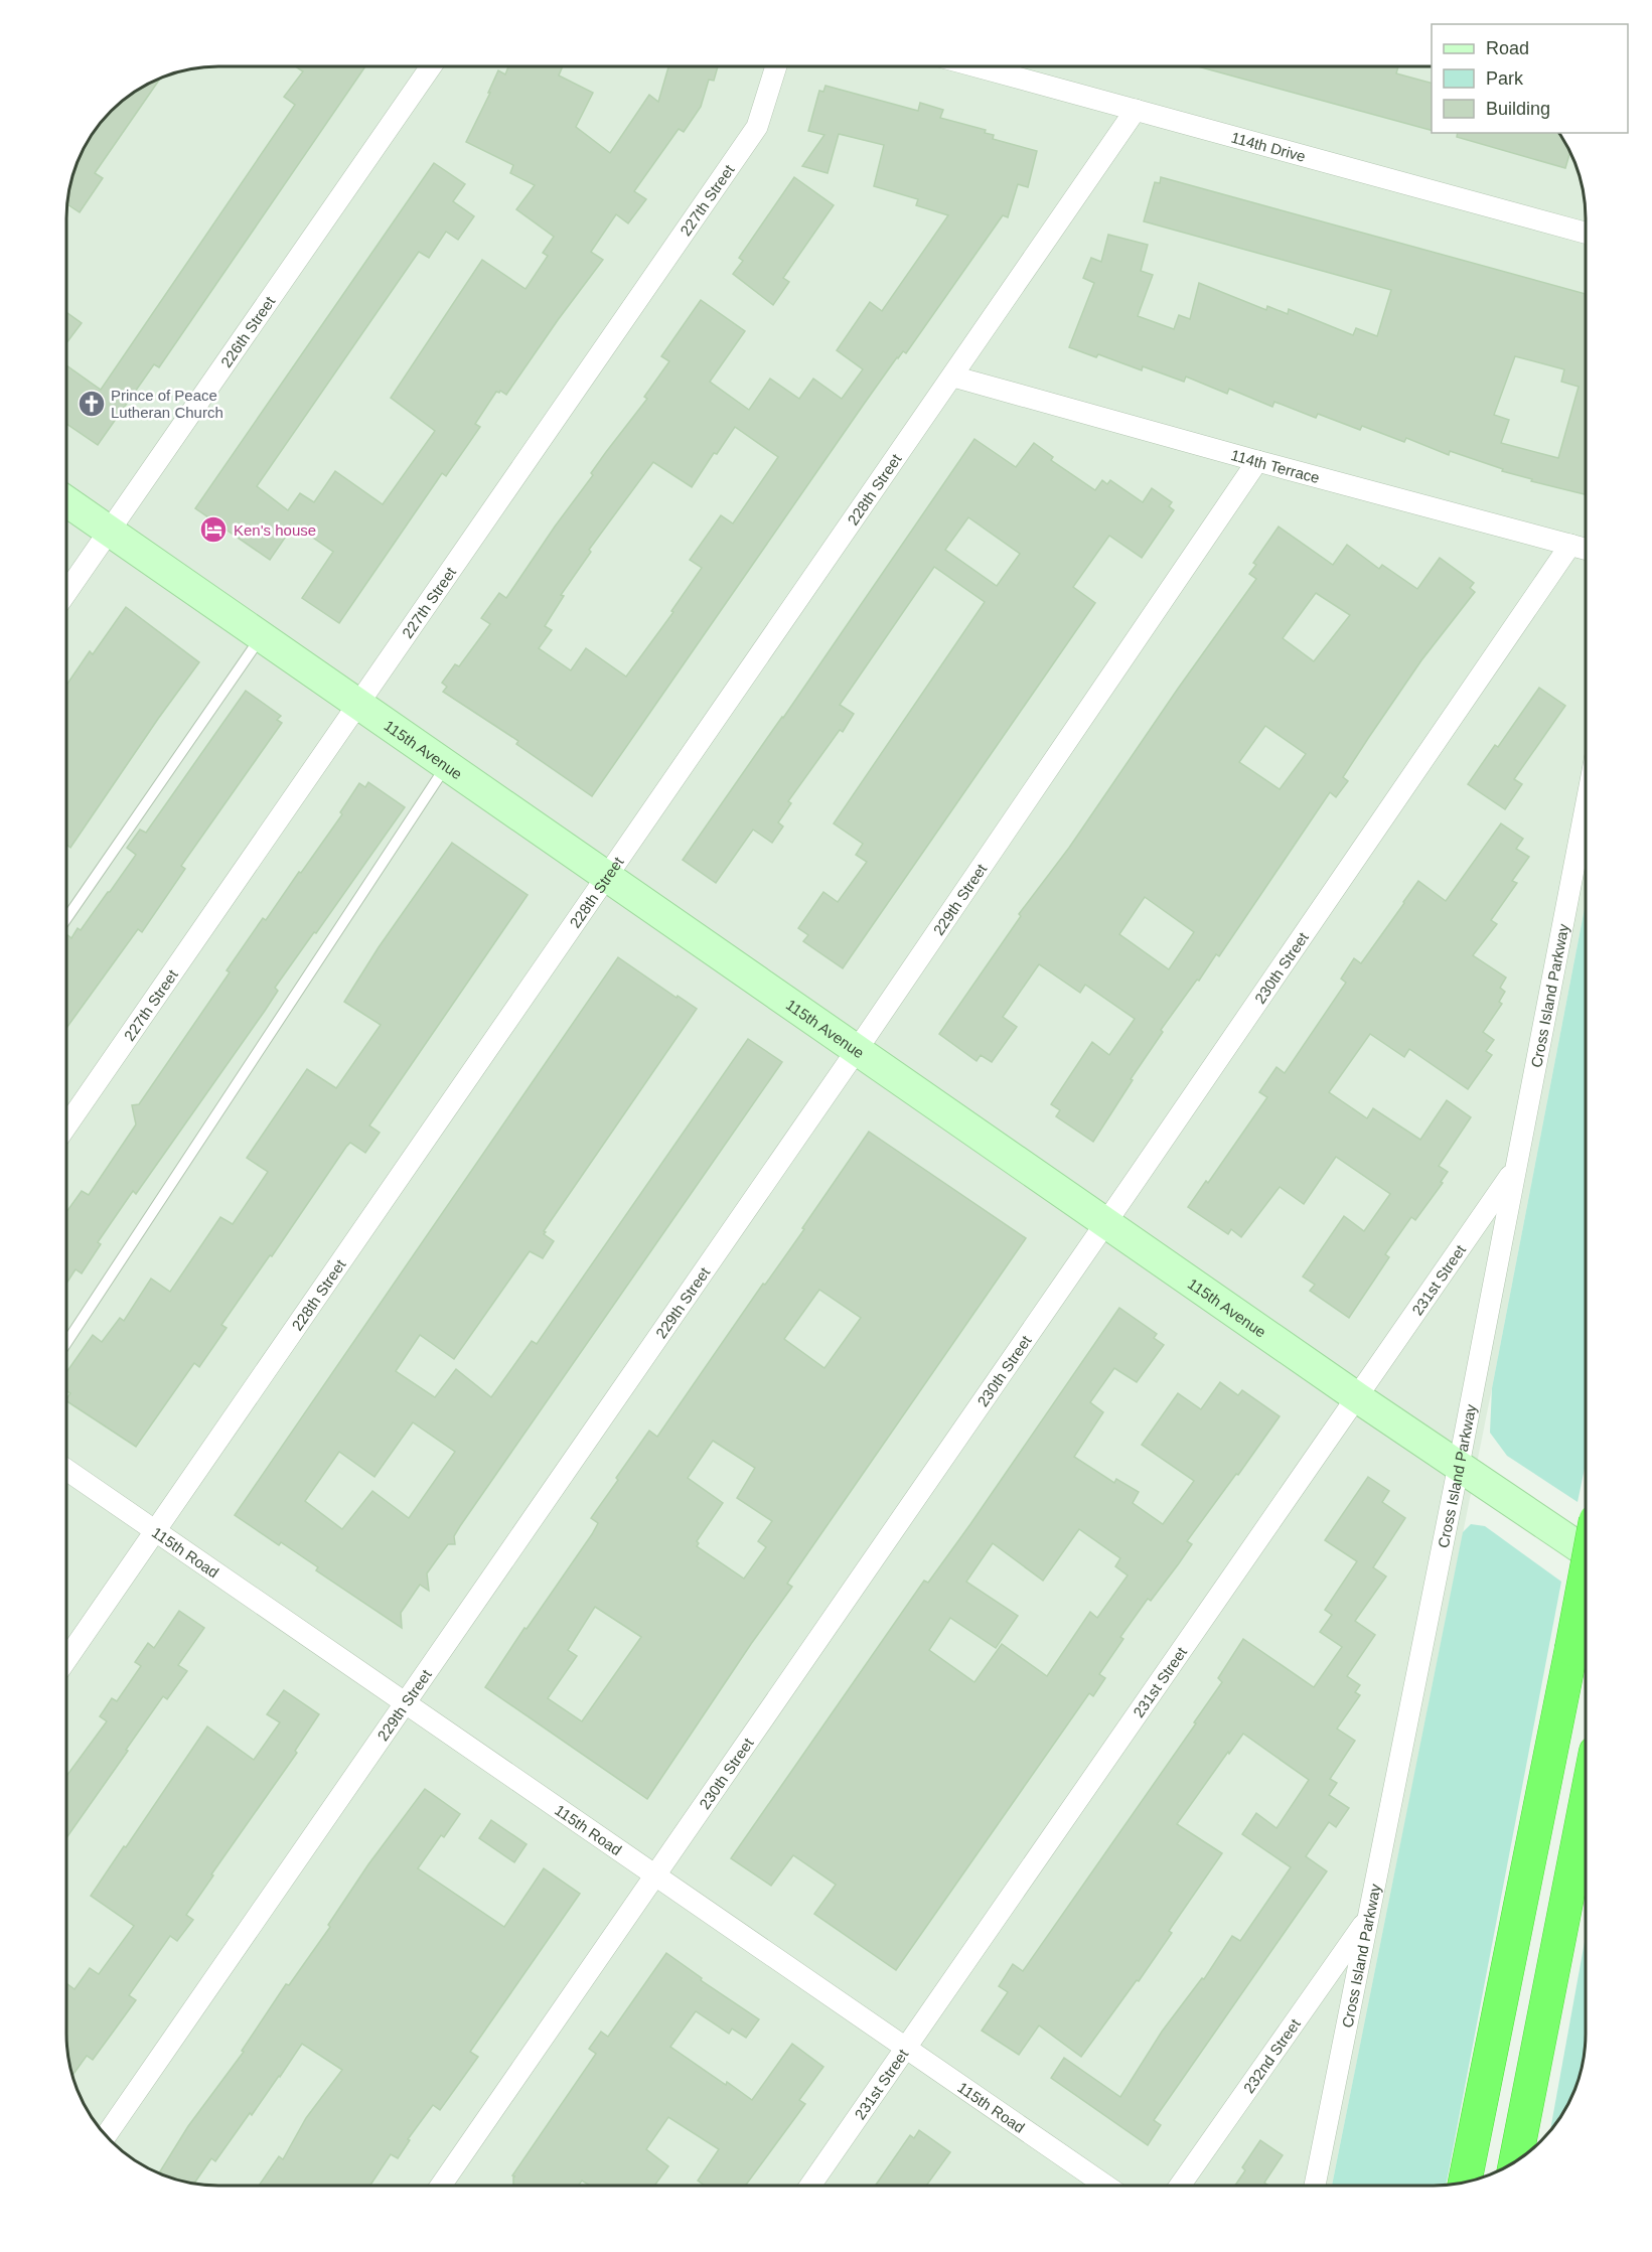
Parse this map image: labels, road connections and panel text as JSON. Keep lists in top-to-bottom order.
{
  "streets": {
    "main road": ["115th Avenue"],
    "street": [
      "114th Drive",
      "227th Street",
      "226th Street",
      "114th Terrace",
      "228th Street",
      "229th Street",
      "230th Street",
      "Cross Island Parkway",
      "231st Street",
      "115th Road",
      "232nd Street"
    ]
  },
  "crossings": [
    ["114th Drive", "228th Street"],
    ["227th Street", "115th Avenue"],
    ["226th Street", "115th Avenue"],
    ["114th Terrace", "228th Street"],
    ["114th Terrace", "229th Street"],
    ["114th Terrace", "230th Street"],
    ["228th Street", "115th Avenue"],
    ["228th Street", "115th Road"],
    ["115th Avenue", "229th Street"],
    ["115th Avenue", "230th Street"],
    ["115th Avenue", "Cross Island Parkway"],
    ["115th Avenue", "231st Street"],
    ["229th Street", "115th Road"],
    ["230th Street", "115th Road"],
    ["Cross Island Parkway", "231st Street"],
    ["Cross Island Parkway", "232nd Street"],
    ["231st Street", "115th Road"]
  ],
  "places": {
    "church": ["Prince of Peace Lutheran Church"],
    "hotel": ["Ken's house"]
  },
  "legend": ["Road", "Park", "Building"]
}
